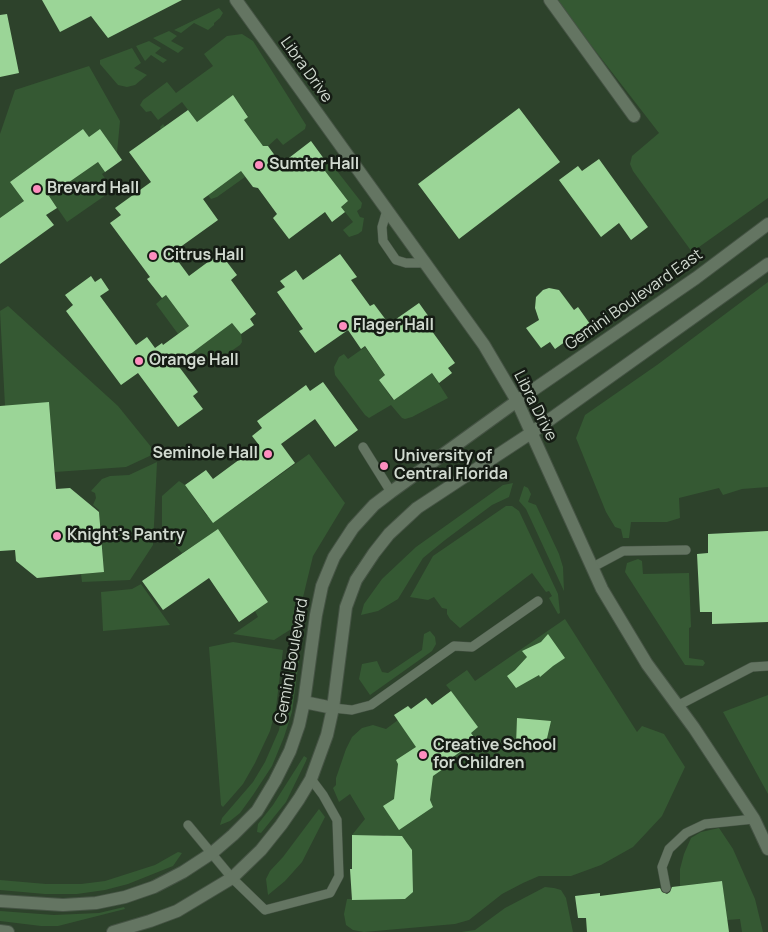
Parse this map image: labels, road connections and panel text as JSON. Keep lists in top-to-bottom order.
{
  "streets": {
    "street": ["Libra Drive", "Gemini Boulevard East", "Gemini Boulevard"]
  },
  "crossings": [
    ["Libra Drive", "Gemini Boulevard East"],
    ["Libra Drive", "Gemini Boulevard"],
    ["Gemini Boulevard East", "Gemini Boulevard"]
  ],
  "places": [
    "Sumter Hall",
    "Brevard Hall",
    "Citrus Hall",
    "Flager Hall",
    "Orange Hall",
    "Seminole Hall",
    "University of Central Florida",
    "Knight's Pantry",
    "Creative School for Children"
  ]
}
